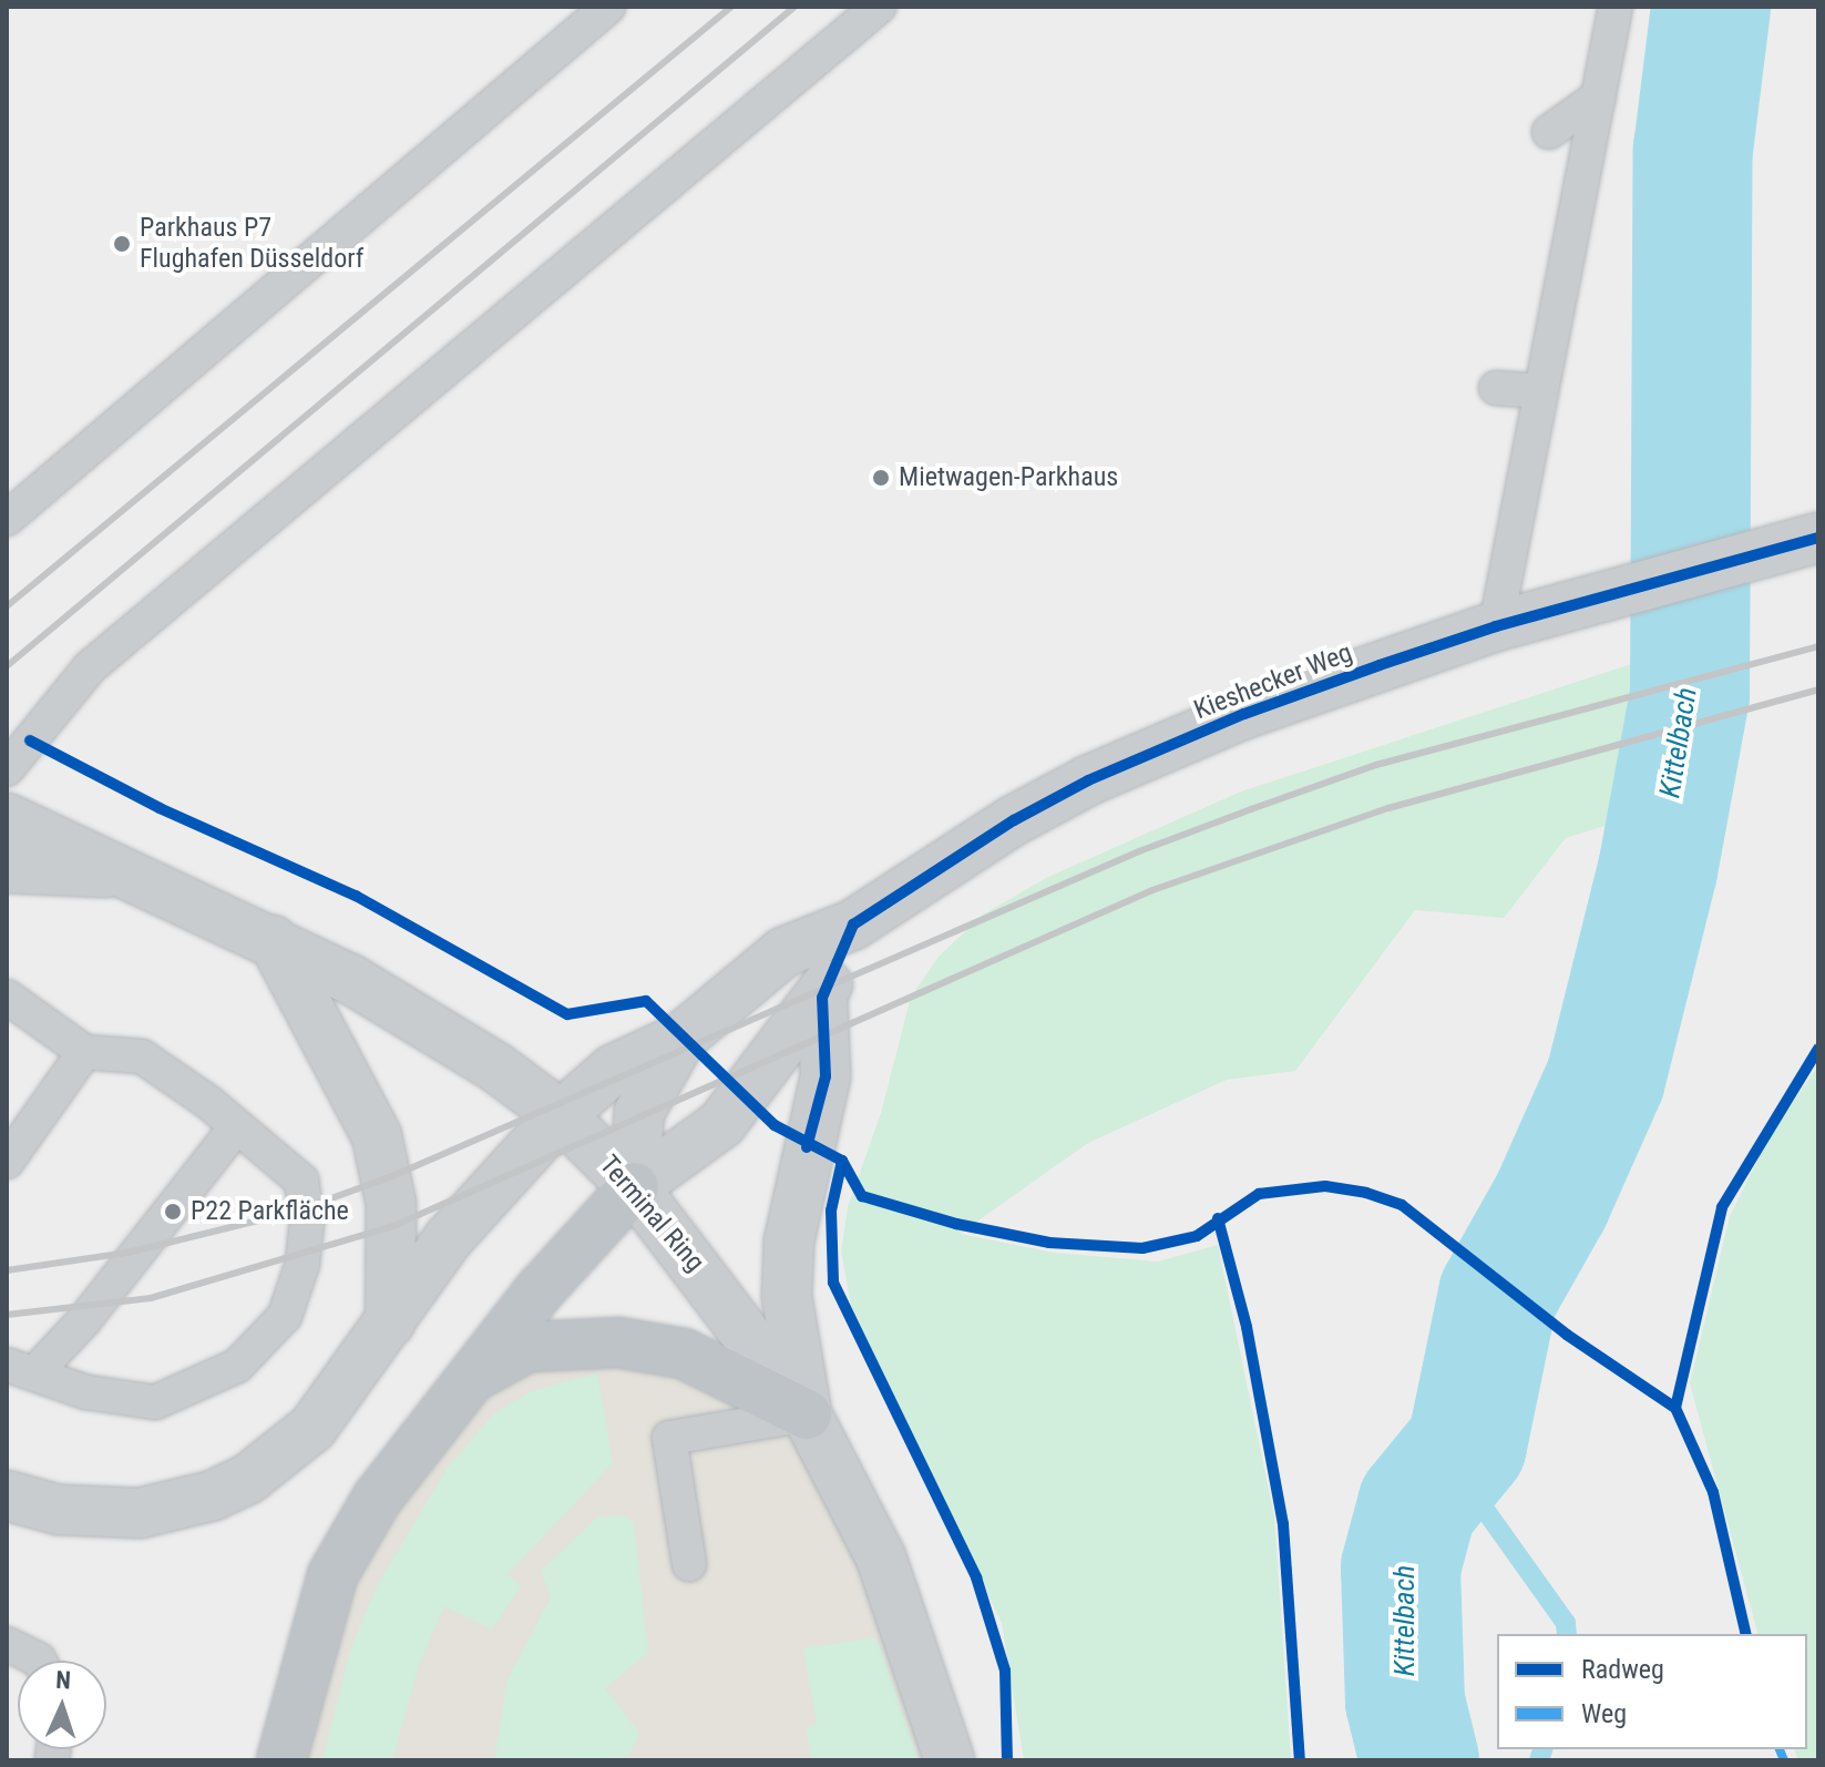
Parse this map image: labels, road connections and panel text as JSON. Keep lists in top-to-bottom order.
{
  "streets": {
    "street": ["Kieshecker Weg", "Terminal Ring"]
  },
  "crossings": [
    ["Kieshecker Weg", "Terminal Ring"]
  ],
  "water": ["Kittelbach"],
  "places": ["Parkhaus P7 Flughafen Düsseldorf", "Mietwagen-Parkhaus", "P22 Parkfläche"],
  "legend": ["Radweg", "Weg"],
  "north": "top"
}
